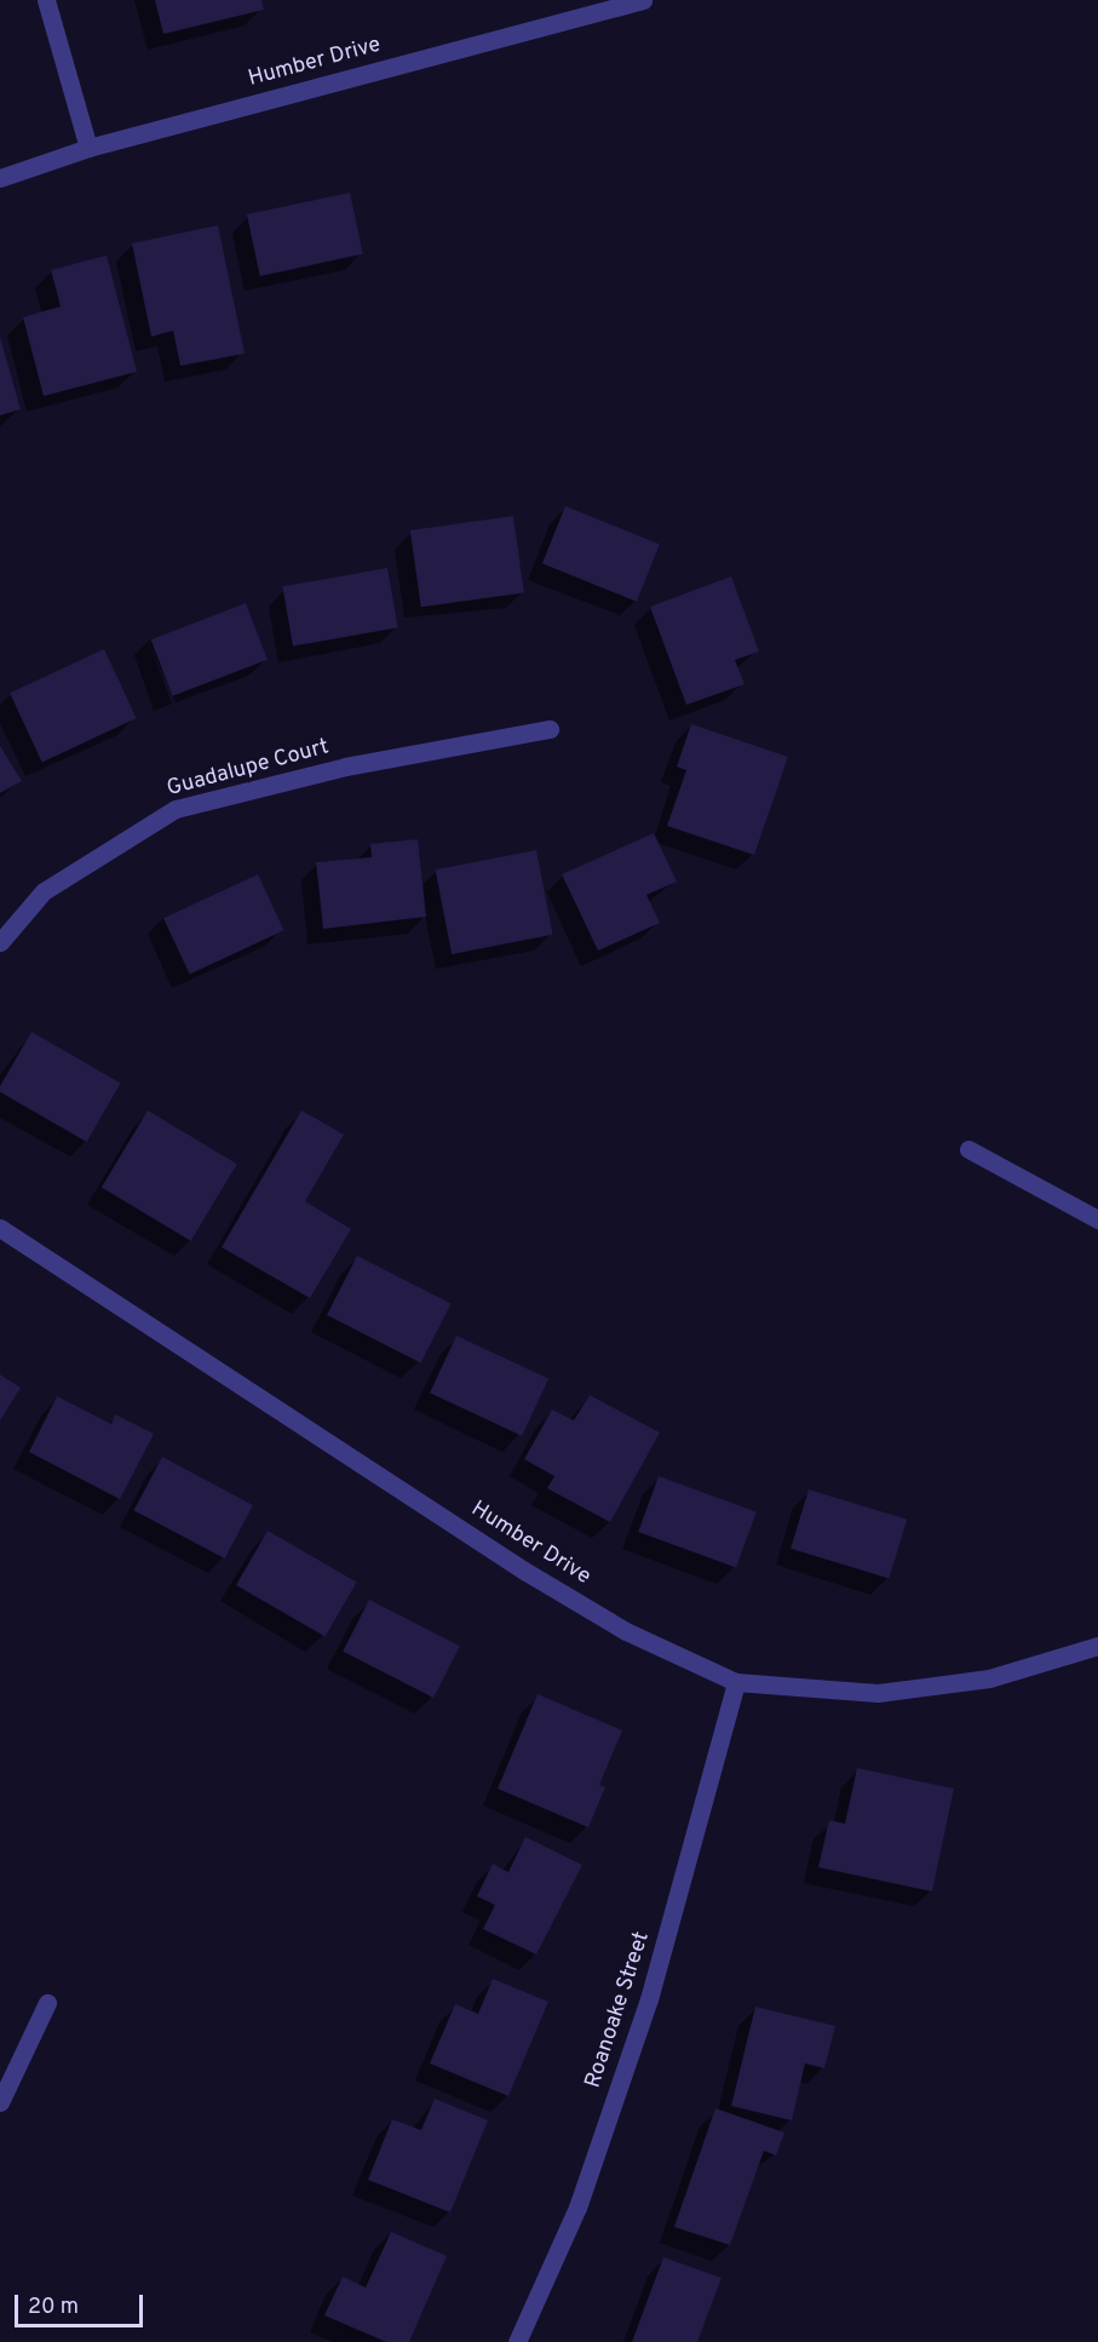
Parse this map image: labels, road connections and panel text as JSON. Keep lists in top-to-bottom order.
{
  "streets": {
    "street": ["Humber Drive", "Guadalupe Court", "Roanoake Street"]
  },
  "crossings": [
    ["Humber Drive", "Roanoake Street"]
  ],
  "scale_bar": "20 m"
}
